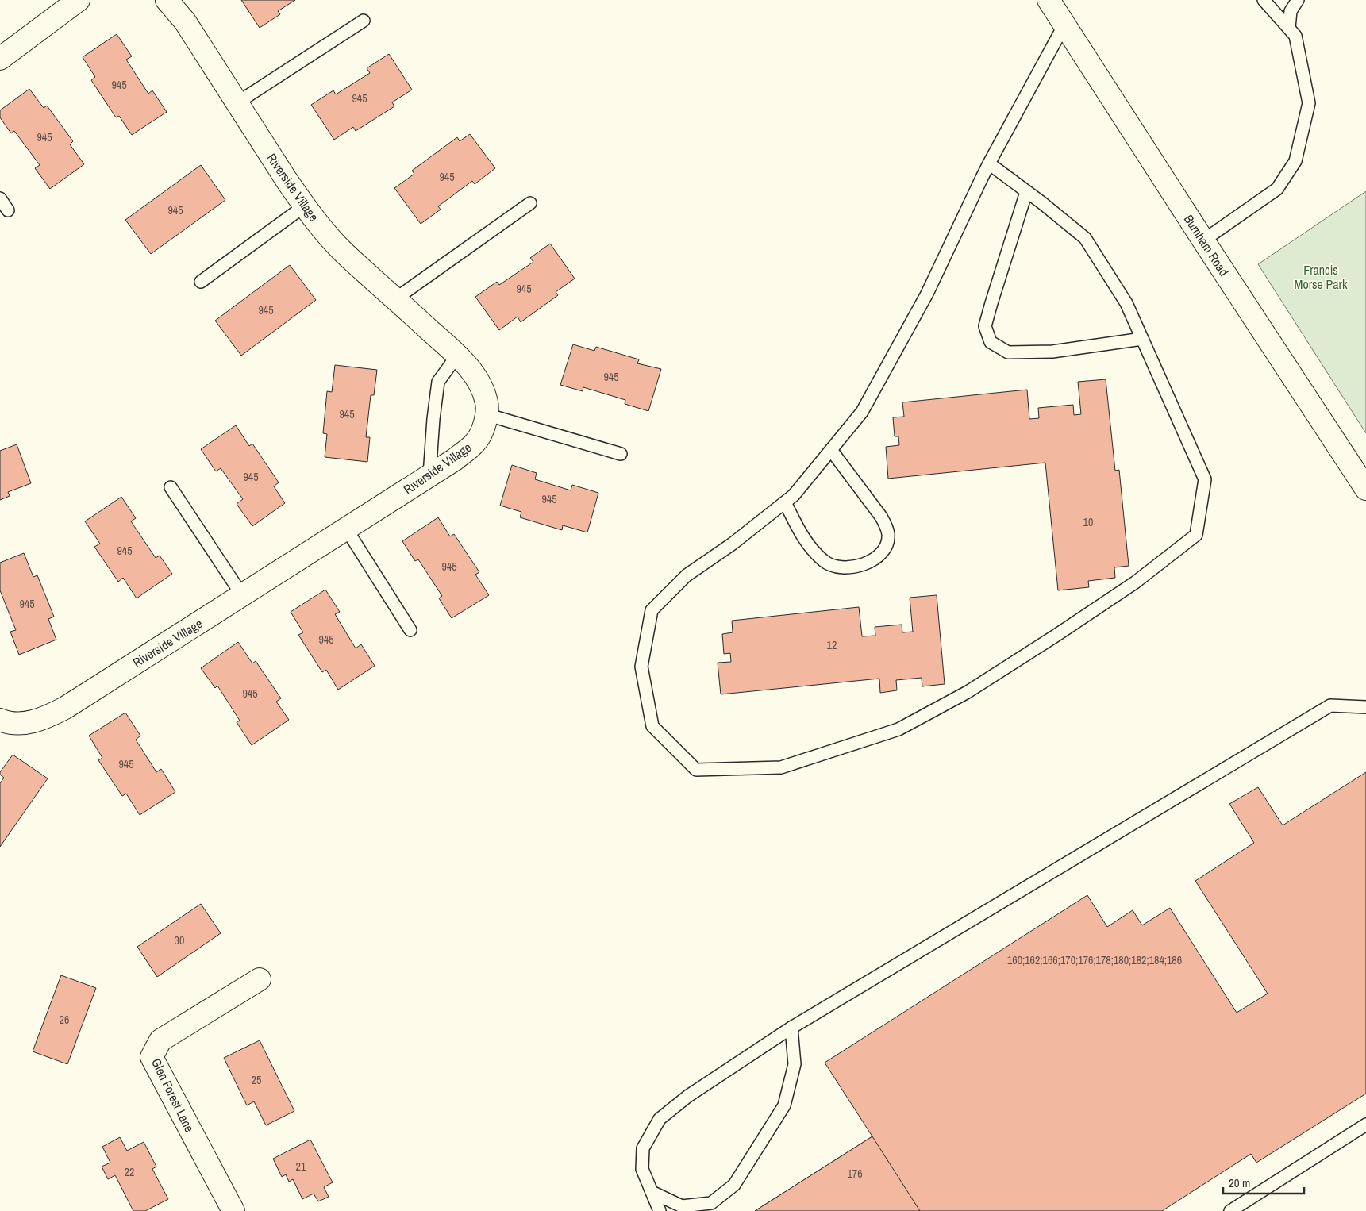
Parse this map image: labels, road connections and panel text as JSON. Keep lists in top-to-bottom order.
{
  "streets": {
    "street": ["Riverside Village", "Burnham Road", "Glen Forest Lane"]
  },
  "parks": ["Francis Morse Park"],
  "house_numbers": [
    "945",
    "945",
    "945",
    "945",
    "945",
    "945",
    "945",
    "945",
    "945",
    "945",
    "945",
    "10",
    "945",
    "945",
    "945",
    "945",
    "12",
    "945",
    "945",
    "30",
    "160;162;166;170;176;178;180;182;184;186",
    "26",
    "25",
    "21",
    "22",
    "176"
  ],
  "scale_bar": "20 m"
}
